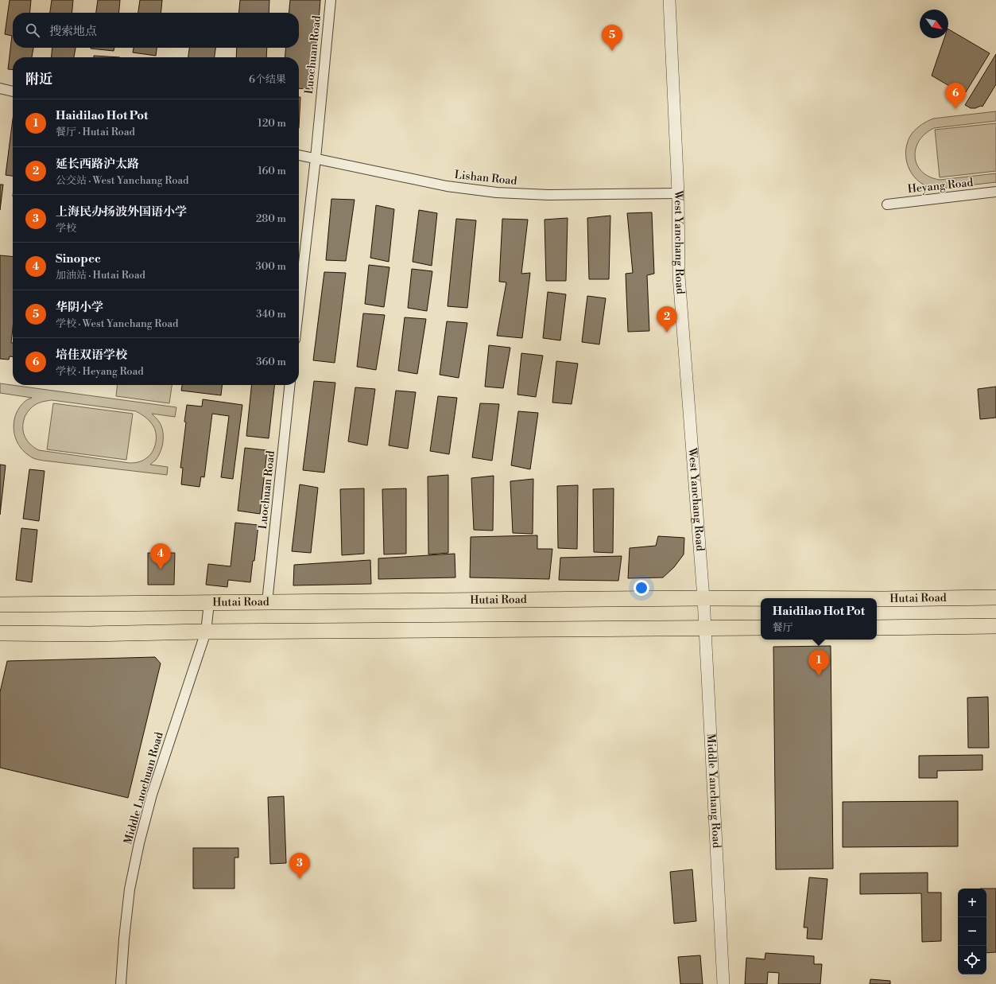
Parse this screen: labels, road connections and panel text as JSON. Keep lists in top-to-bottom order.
{
  "streets": {
    "main road": ["Hutai Road"],
    "street": [
      "Luochuan Road",
      "Lishan Road",
      "Heyang Road",
      "West Yanchang Road",
      "Middle Luochuan Road",
      "Middle Yanchang Road"
    ]
  },
  "crossings": [
    ["Luochuan Road", "Lishan Road"],
    ["Luochuan Road", "Hutai Road"],
    ["Lishan Road", "West Yanchang Road"],
    ["West Yanchang Road", "Hutai Road"],
    ["West Yanchang Road", "Middle Yanchang Road"],
    ["Hutai Road", "Middle Luochuan Road"],
    ["Hutai Road", "Middle Yanchang Road"]
  ],
  "north": "bottom right",
  "page": {
    "search": "搜索地点",
    "pins": [
      "5",
      "6",
      "2",
      "4",
      "1",
      "3"
    ],
    "heading": ["附近", "6个结果"],
    "list": [
      {
        "mark": "1",
        "name": "Haidilao Hot Pot",
        "note": "餐厅 · Hutai Road",
        "value": "120 m"
      },
      {
        "mark": "2",
        "name": "延长西路沪太路",
        "note": "公交站 · West Yanchang Road",
        "value": "160 m"
      },
      {
        "mark": "3",
        "name": "上海民办扬波外国语小学",
        "note": "学校",
        "value": "280 m"
      },
      {
        "mark": "4",
        "name": "Sinopec",
        "note": "加油站 · Hutai Road",
        "value": "300 m"
      },
      {
        "mark": "5",
        "name": "华阴小学",
        "note": "学校 · West Yanchang Road",
        "value": "340 m"
      },
      {
        "mark": "6",
        "name": "培佳双语学校",
        "note": "学校 · Heyang Road",
        "value": "360 m"
      }
    ],
    "popup": ["Haidilao Hot Pot", "餐厅"],
    "map_buttons": ["+", "−"]
  }
}
